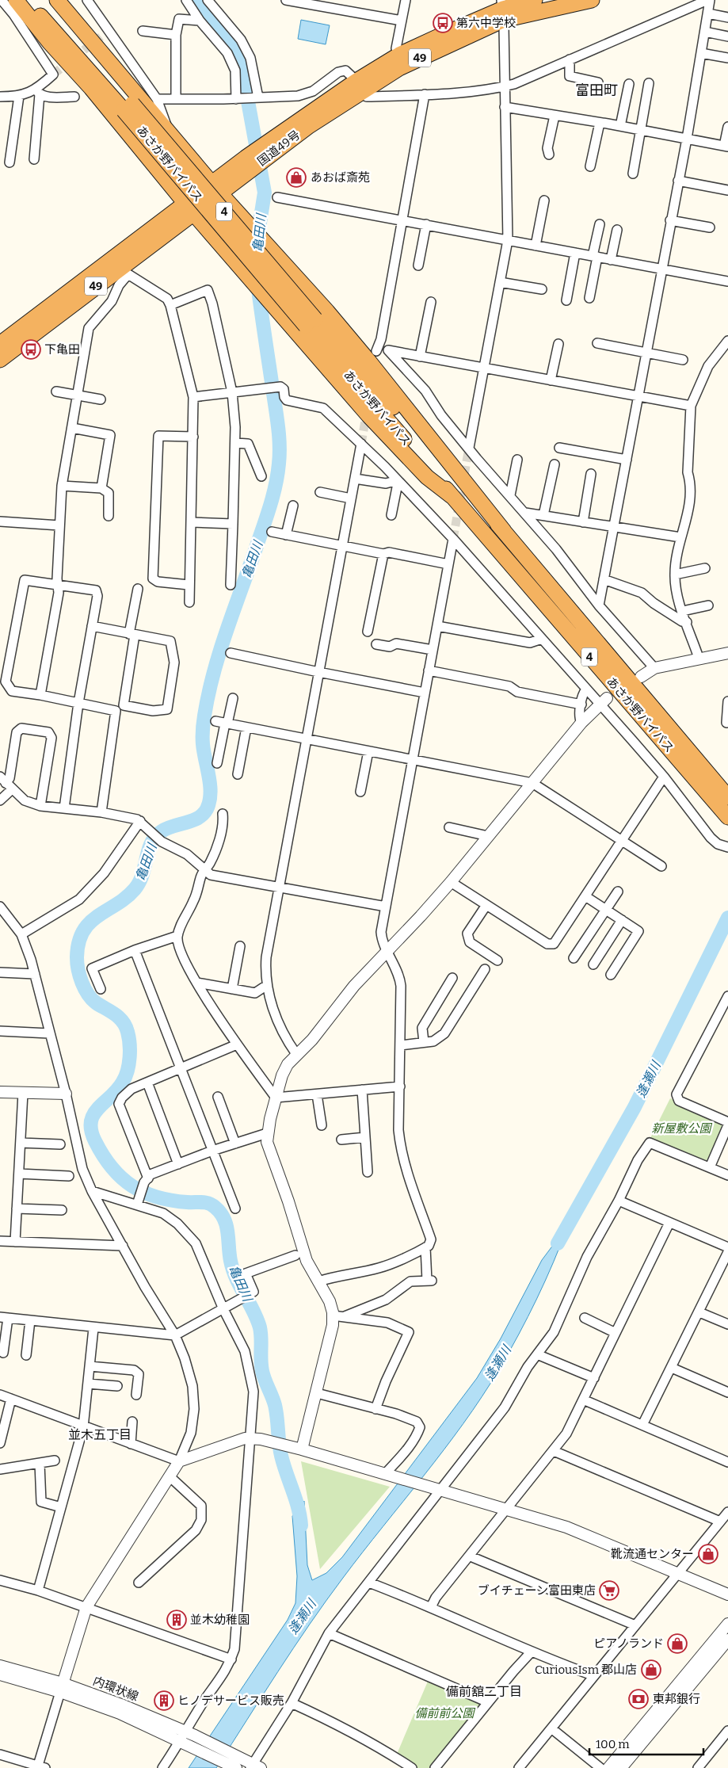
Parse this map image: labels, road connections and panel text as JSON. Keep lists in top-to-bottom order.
{
  "streets": {
    "highway": [
      "49",
      "国道49号",
      "あさか野バイパス",
      "4"
    ],
    "street": ["内環状線"]
  },
  "districts": ["富田町", "並木五丁目", "備前舘二丁目"],
  "water": ["亀田川", "逢瀬川"],
  "parks": ["新屋敷公園", "備前前公園"],
  "places": {
    "bus stop": ["第六中学校", "下亀田"],
    "shop": [
      "あおば斎苑",
      "靴流通センター",
      "ピアノランド",
      "CuriousIsm 郡山店"
    ],
    "supermarket": ["ブイチェーン富田東店"],
    "building": ["並木幼稚園", "ヒノデサービス販売"],
    "bank": ["東邦銀行"]
  },
  "scale_bar": "100 m"
}
